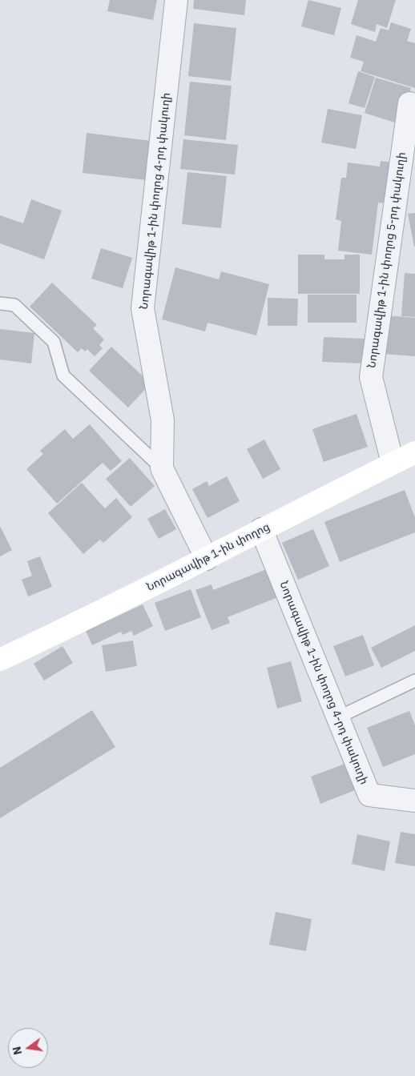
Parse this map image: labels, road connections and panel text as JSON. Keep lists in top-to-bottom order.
{
  "streets": {
    "main road": ["Նորագավիթ 1-ին փողոց"],
    "street": ["Նորագավիթ 1-ին փողոց 4-րդ փակուղի", "Նորագավիթ 1-ին փողոց 5-րդ փակուղի"]
  },
  "crossings": [
    ["Նորագավիթ 1-ին փողոց 4-րդ փակուղի", "Նորագավիթ 1-ին փողոց"],
    ["Նորագավիթ 1-ին փողոց 5-րդ փակուղի", "Նորագավիթ 1-ին փողոց"]
  ],
  "north": "left"
}
